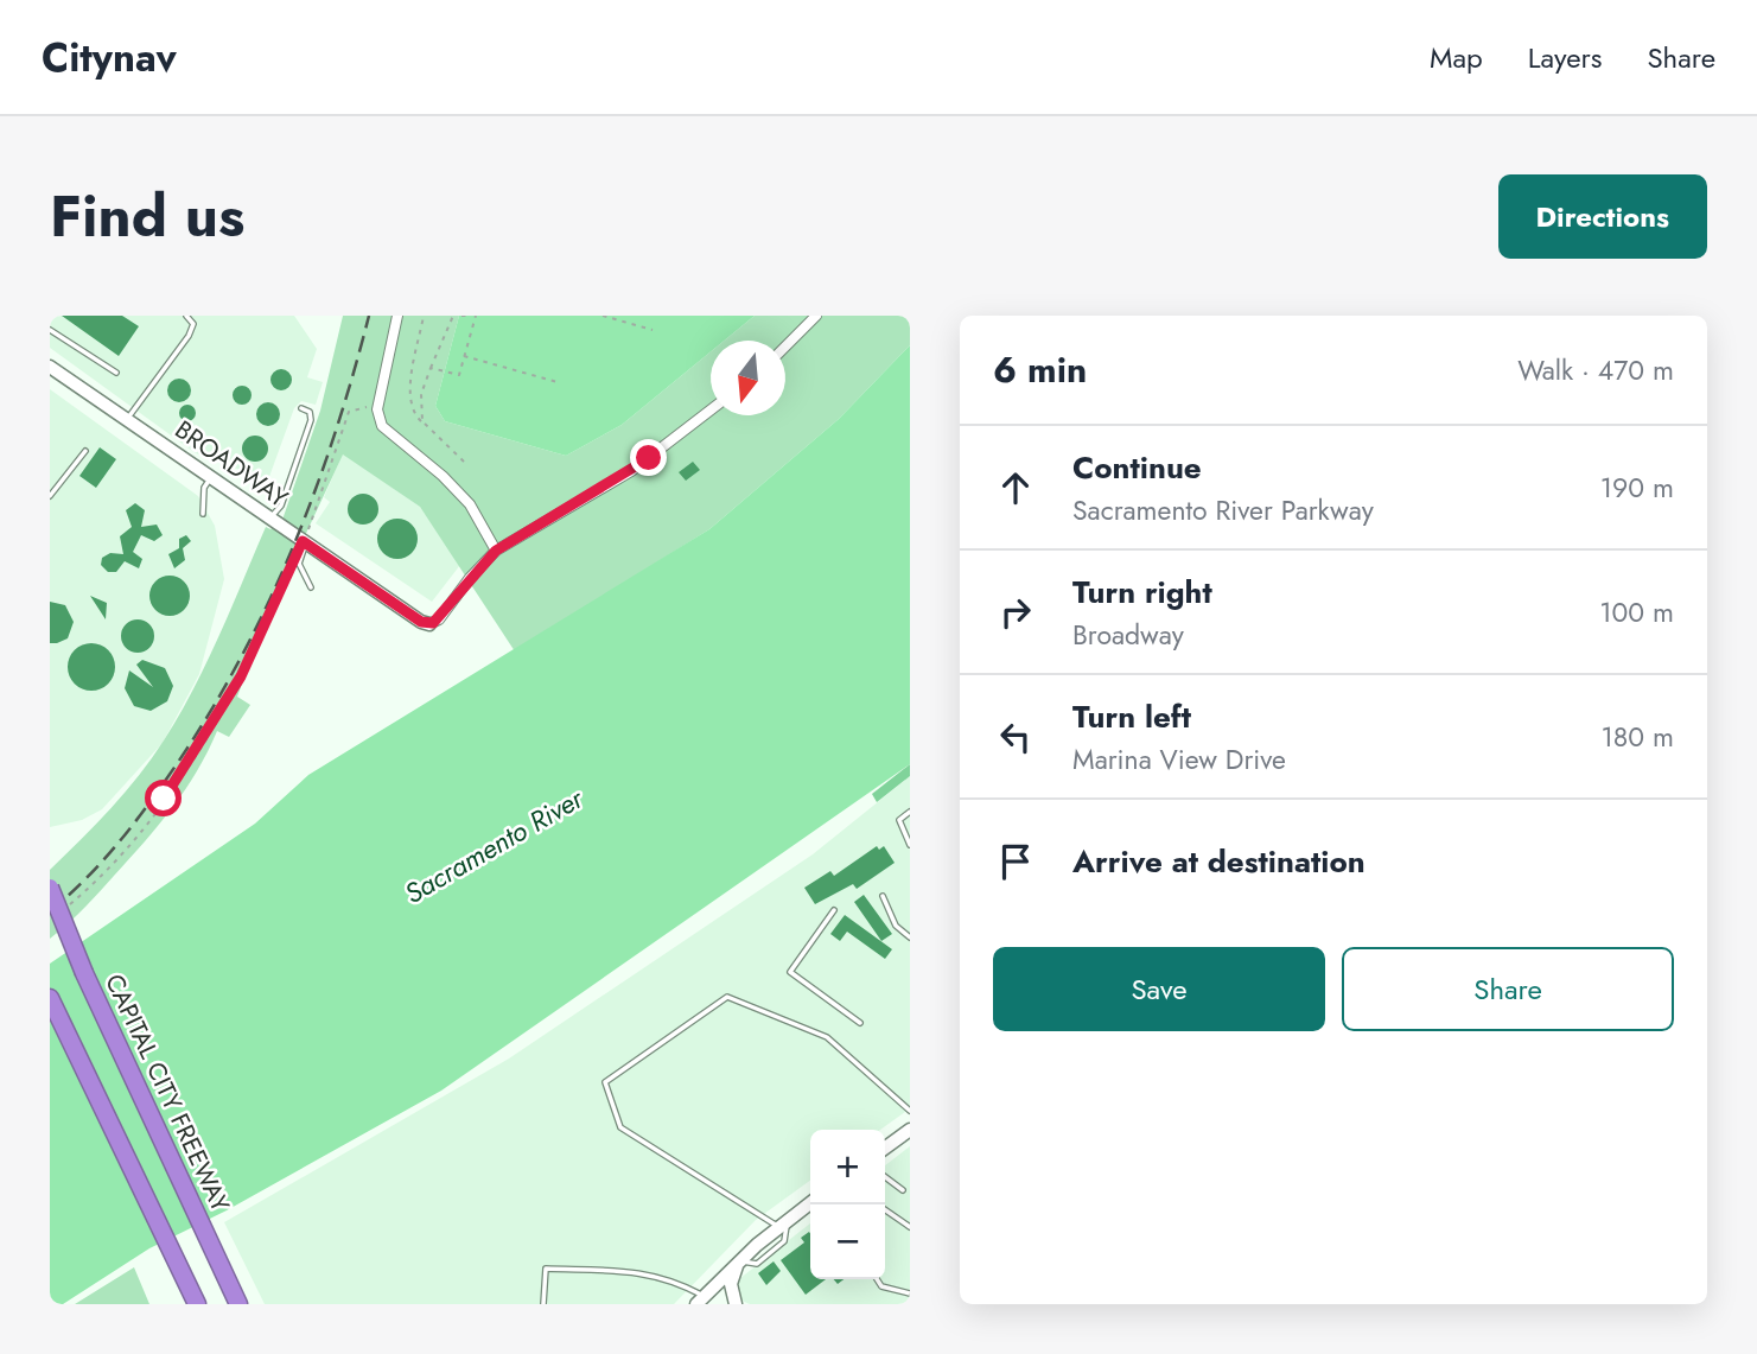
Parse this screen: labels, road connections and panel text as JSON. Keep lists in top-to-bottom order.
{
  "streets": {
    "highway": ["CAPITAL CITY FREEWAY"],
    "street": ["BROADWAY"]
  },
  "water": ["Sacramento River"],
  "north": "bottom",
  "page": {
    "header": "Citynav",
    "nav": ["Map", "Layers", "Share"],
    "title": "Find us",
    "buttons": [
      "Directions",
      ["Save", "Share"]
    ],
    "heading": ["6 min", "Walk · 470 m"],
    "list": [
      ["Continue", "Sacramento River Parkway", "190 m"],
      ["Turn right", "Broadway", "100 m"],
      ["Turn left", "Marina View Drive", "180 m"],
      "Arrive at destination"
    ],
    "map_buttons": ["+", "−"]
  }
}
